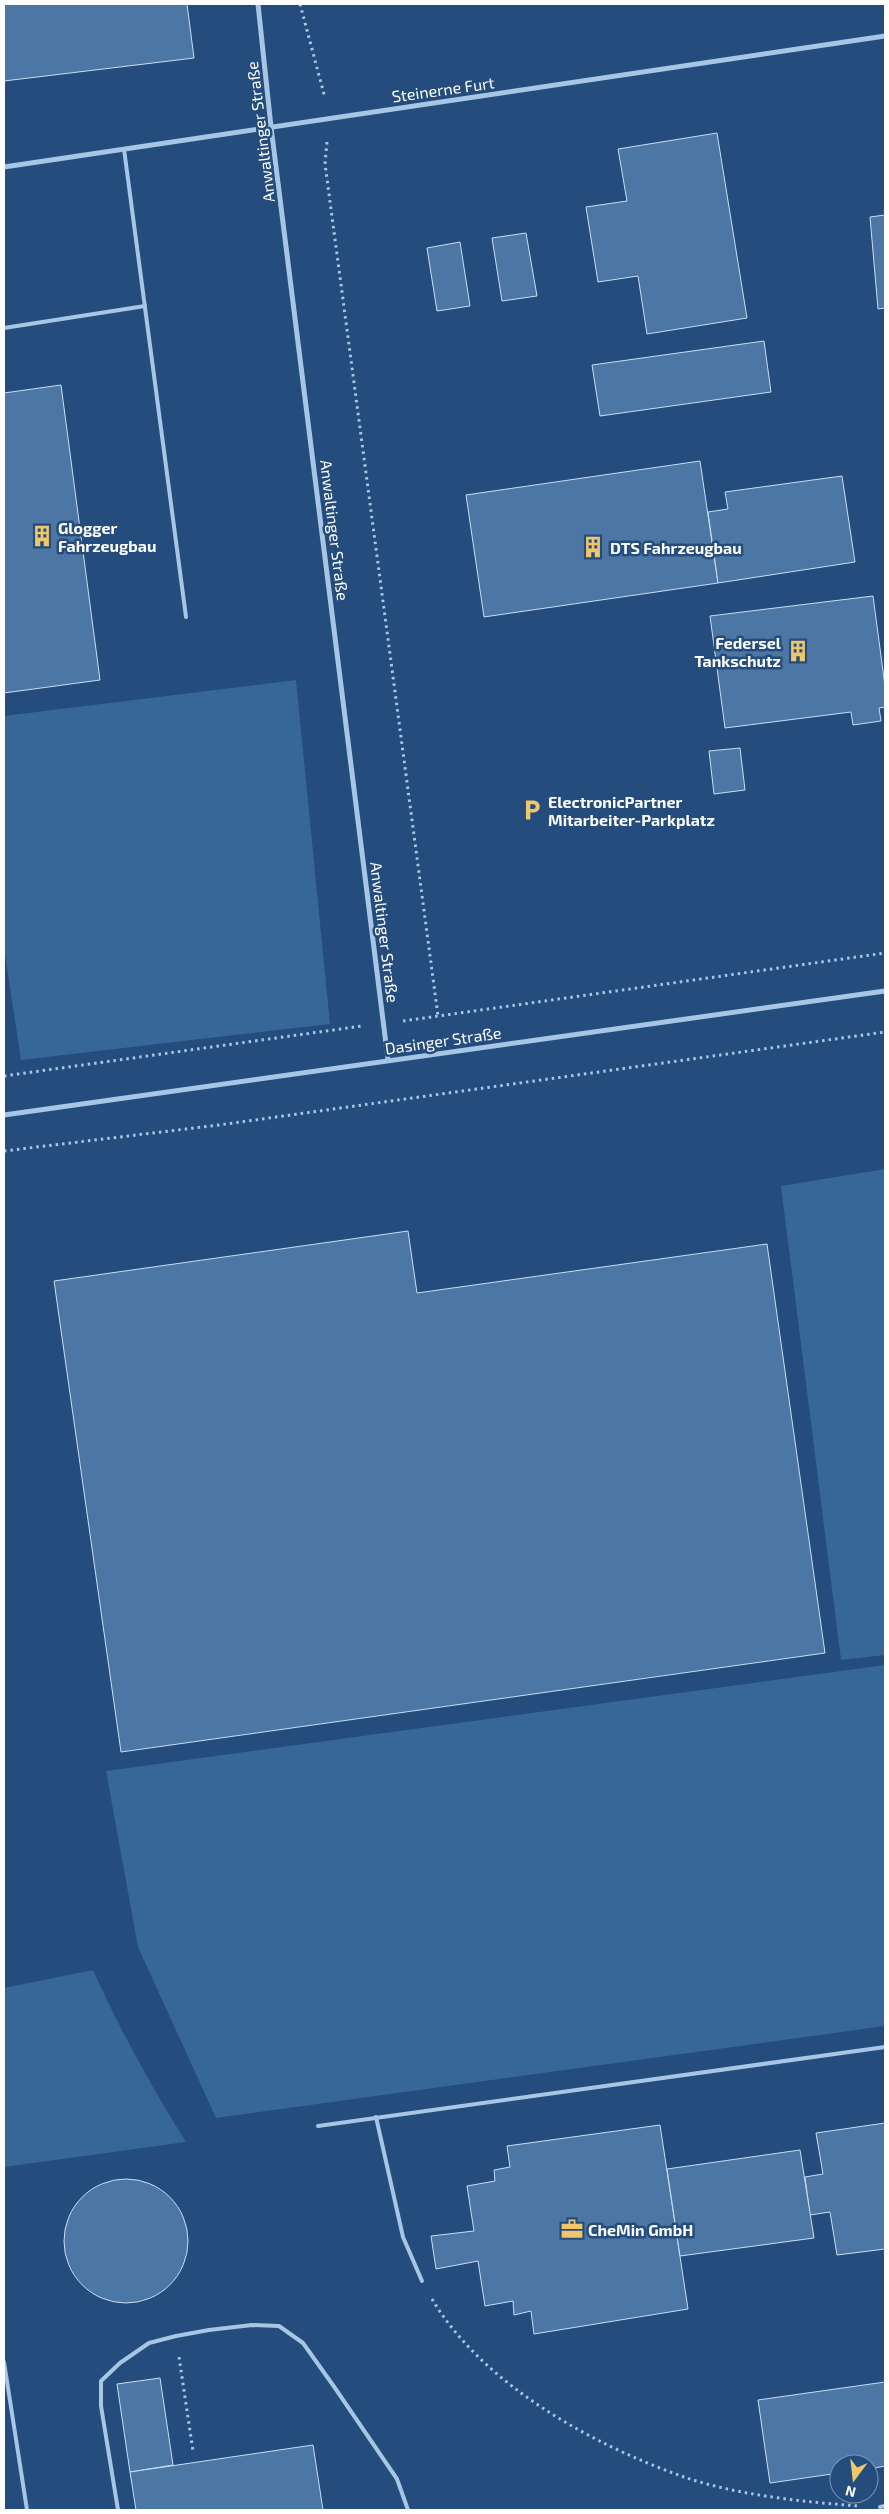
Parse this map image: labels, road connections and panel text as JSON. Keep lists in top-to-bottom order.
{
  "streets": {
    "street": ["Steinerne Furt", "Anwaltinger Straße", "Dasinger Straße"]
  },
  "crossings": [
    ["Steinerne Furt", "Anwaltinger Straße"],
    ["Anwaltinger Straße", "Dasinger Straße"]
  ],
  "places": {
    "building": ["Glogger Fahrzeugbau", "DTS Fahrzeugbau", "Federsel Tankschutz"],
    "parking": ["ElectronicPartner Mitarbeiter-Parkplatz"],
    "office": ["CheMin GmbH"]
  },
  "north": "bottom"
}
